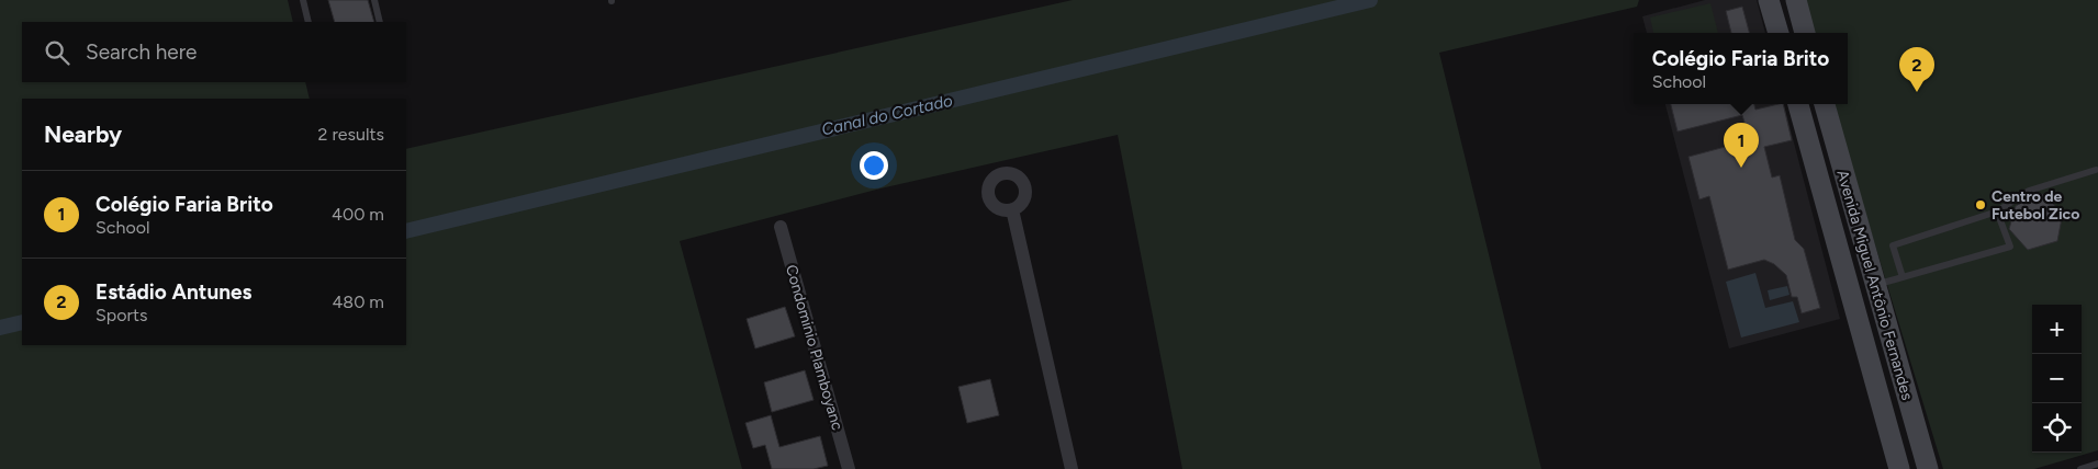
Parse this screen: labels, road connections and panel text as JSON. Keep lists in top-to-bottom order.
{
  "streets": {
    "street": ["Avenida Miguel Antônio Fernandes", "Condominio Plamboyanc"]
  },
  "water": ["Canal do Cortado"],
  "places": ["Centro de Futebol Zico"],
  "page": {
    "search": "Search here",
    "popup": ["Colégio Faria Brito", "School"],
    "pins": ["2", "1"],
    "heading": ["Nearby", "2 results"],
    "list": [
      {
        "mark": "1",
        "name": "Colégio Faria Brito",
        "note": "School",
        "value": "400 m"
      },
      {
        "mark": "2",
        "name": "Estádio Antunes",
        "note": "Sports",
        "value": "480 m"
      }
    ],
    "map_buttons": ["+", "−"]
  }
}
